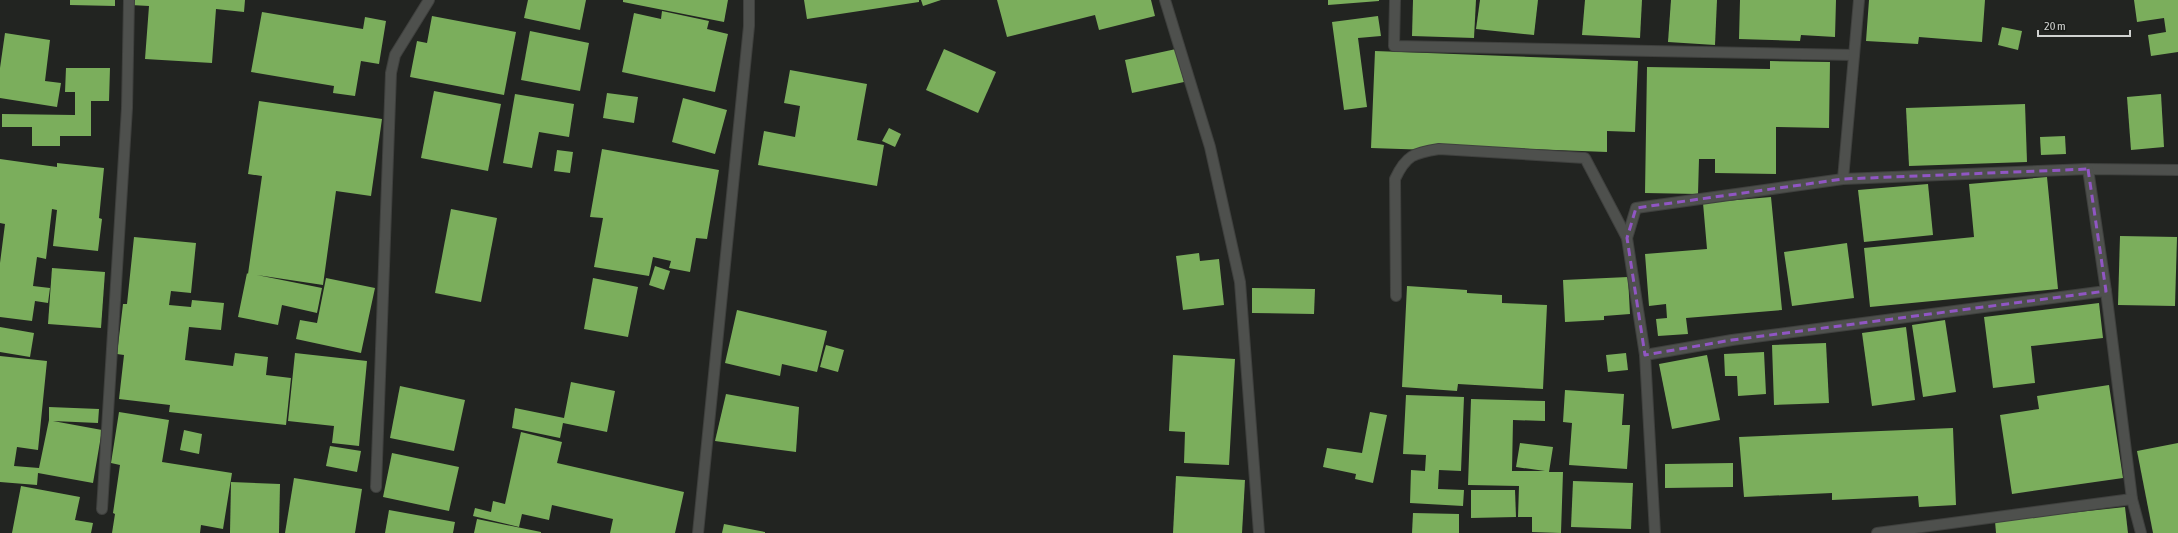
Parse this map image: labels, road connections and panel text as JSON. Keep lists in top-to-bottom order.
{
  "scale_bar": "20 m"
}
